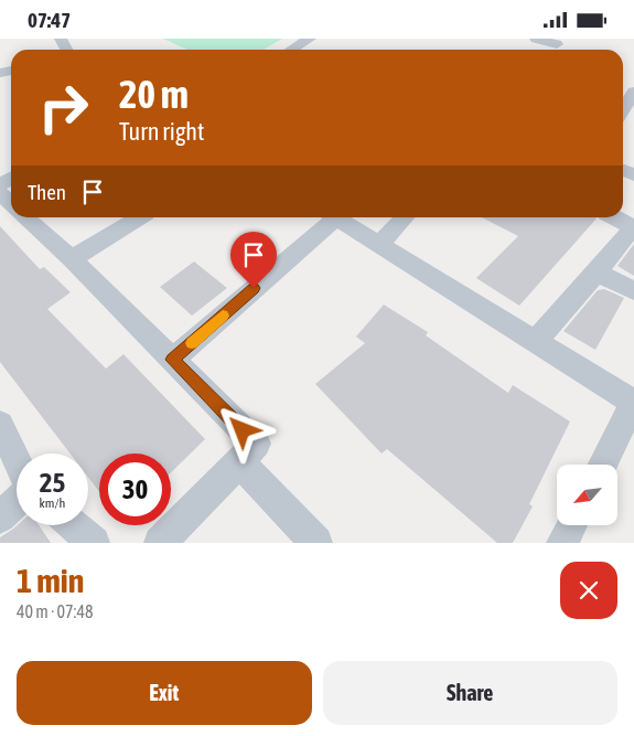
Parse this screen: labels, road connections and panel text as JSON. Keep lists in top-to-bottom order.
{
  "north": "bottom left",
  "page": {
    "status": "07:47",
    "turn": ["20 m", "Turn right"],
    "then": "Then",
    "speed": "25 km/h",
    "limit": "30",
    "heading": ["1 min", "40 m · 07:48"],
    "buttons": ["Exit", "Share"]
  }
}
